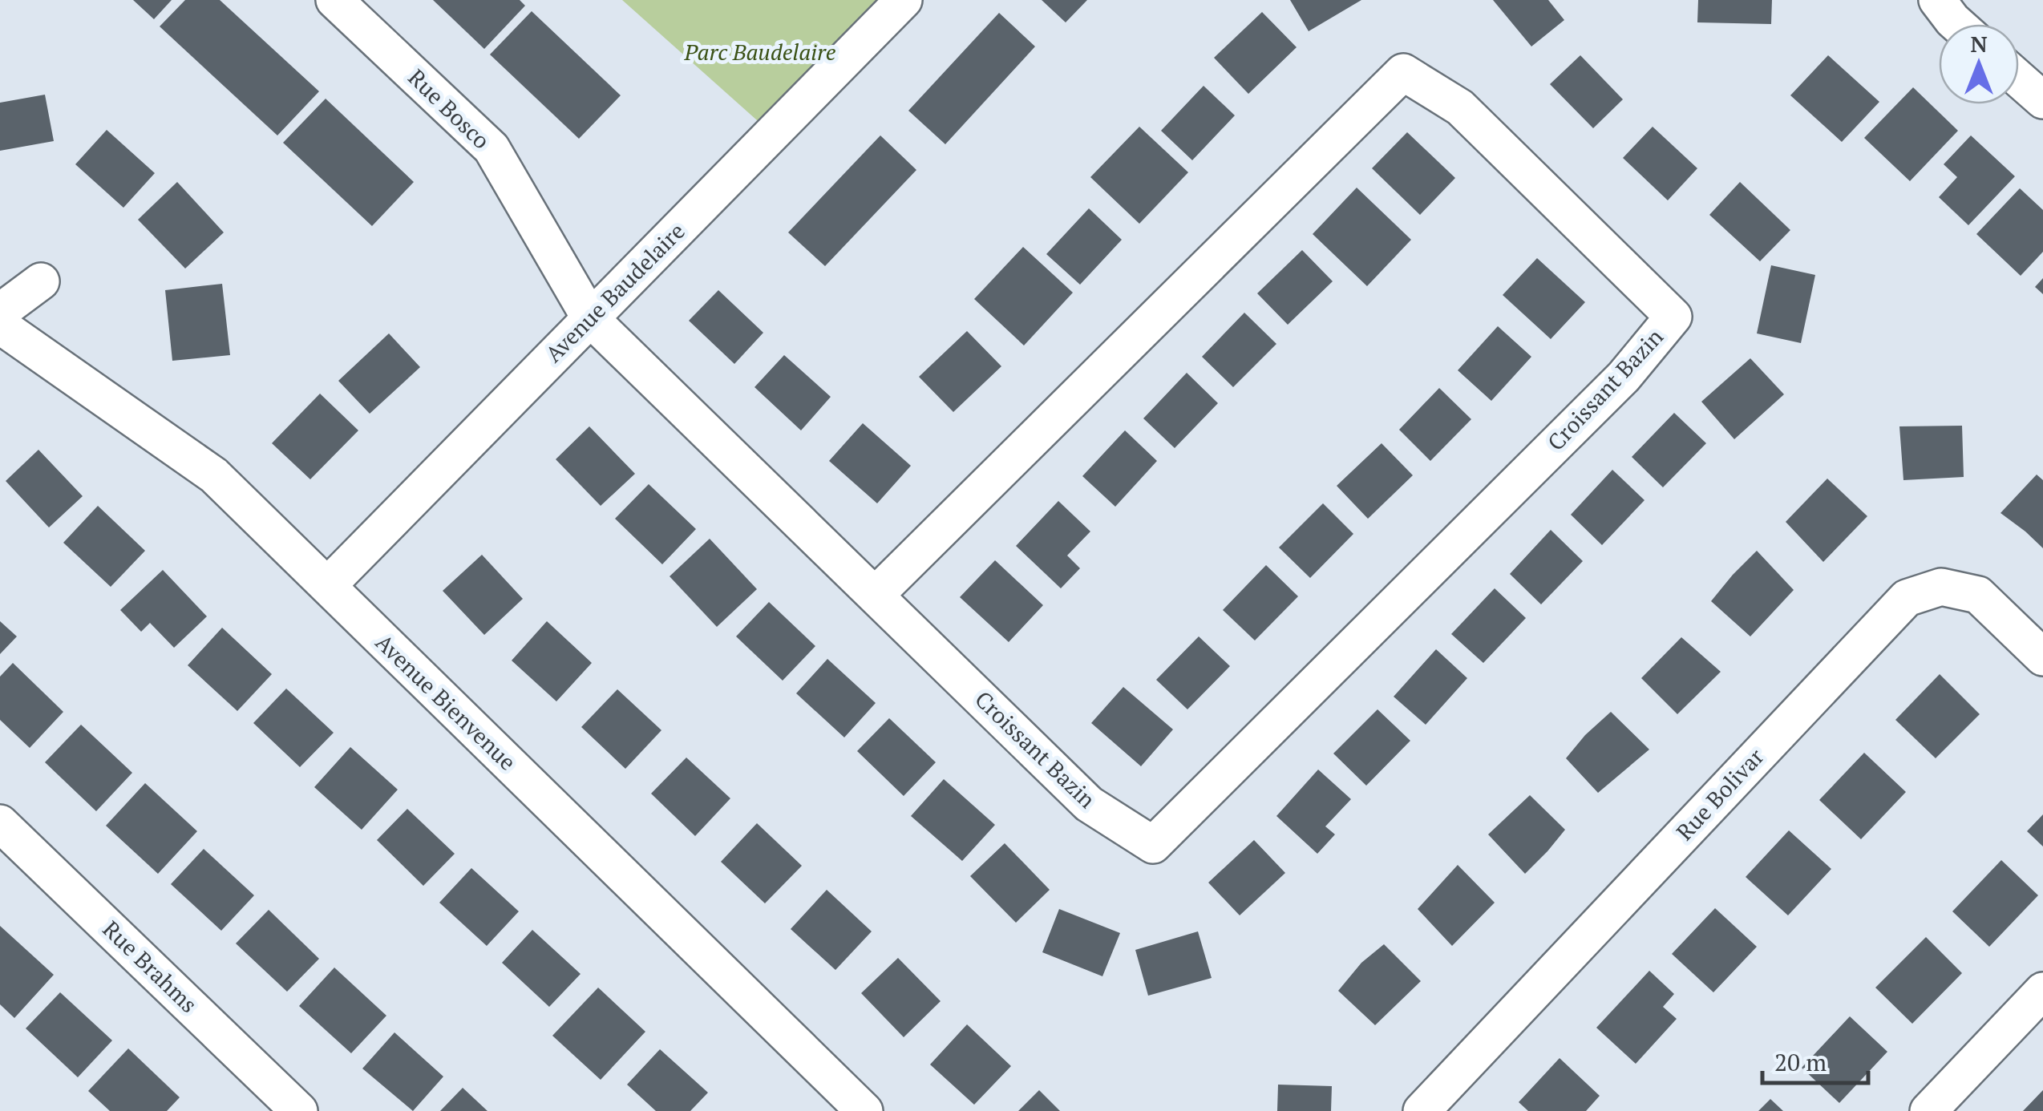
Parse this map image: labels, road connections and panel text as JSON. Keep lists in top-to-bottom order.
{
  "streets": {
    "street": [
      "Rue Bosco",
      "Avenue Baudelaire",
      "Croissant Bazin",
      "Avenue Bienvenue",
      "Rue Bolivar",
      "Rue Brahms"
    ]
  },
  "crossings": [
    ["Rue Bosco", "Avenue Baudelaire"],
    ["Rue Bosco", "Croissant Bazin"],
    ["Avenue Baudelaire", "Croissant Bazin"],
    ["Avenue Baudelaire", "Avenue Bienvenue"]
  ],
  "parks": ["Parc Baudelaire"],
  "scale_bar": "20 m",
  "north": "top"
}
